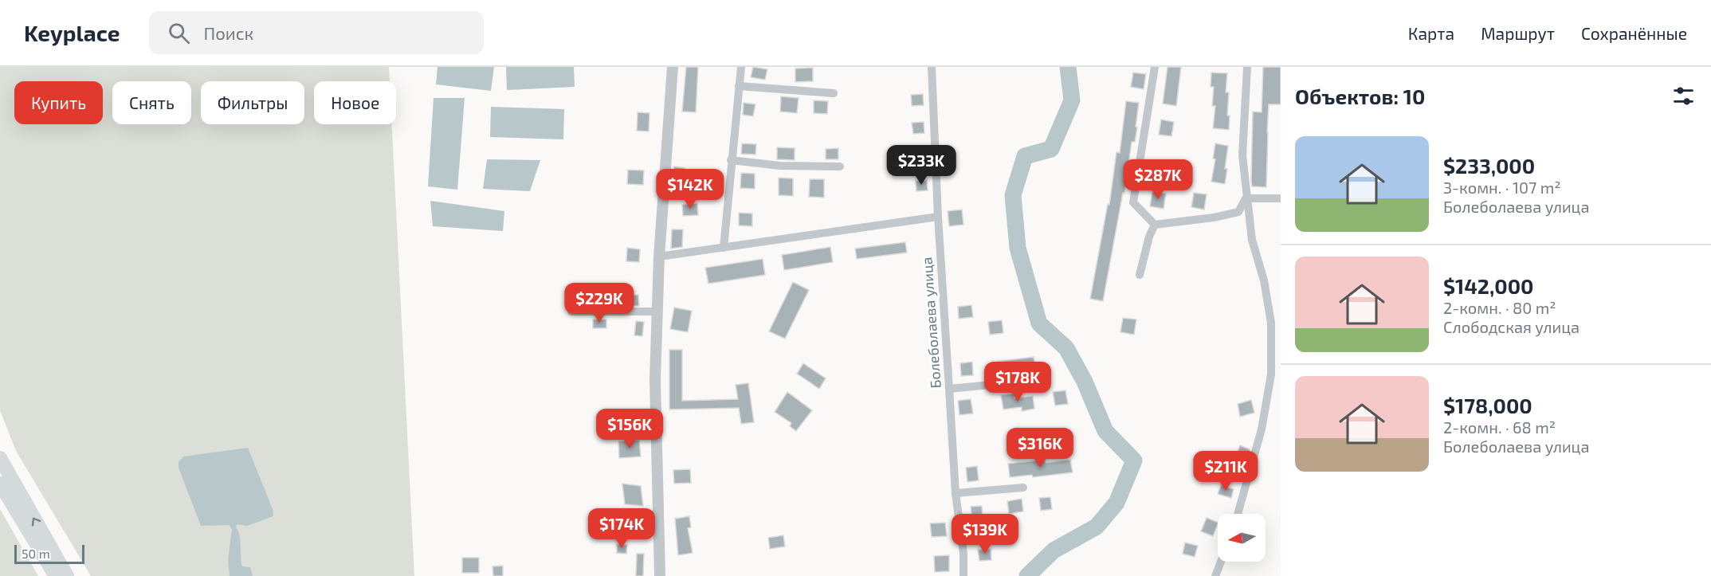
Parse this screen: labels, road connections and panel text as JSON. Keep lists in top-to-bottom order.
{
  "streets": {
    "street": ["Болеболаева улица"]
  },
  "scale_bar": "50 m",
  "north": "left",
  "page": {
    "header": "Keyplace",
    "search": "Поиск",
    "nav": ["Карта", "Маршрут", "Сохранённые"],
    "heading": "Объектов: 10",
    "chip": [
      "Купить",
      "Снять",
      "Фильтры",
      "Новое"
    ],
    "list": [
      {
        "name": "$233,000",
        "note": "3-комн. · 107 m² · Болеболаева улица"
      },
      {
        "name": "$142,000",
        "note": "2-комн. · 80 m² · Слободская улица"
      },
      {
        "name": "$178,000",
        "note": "2-комн. · 68 m² · Болеболаева улица"
      }
    ],
    "price": [
      "$233K",
      "$287K",
      "$142K",
      "$229K",
      "$178K",
      "$156K",
      "$316K",
      "$211K",
      "$174K",
      "$139K"
    ],
    "scale": "50 m"
  }
}
